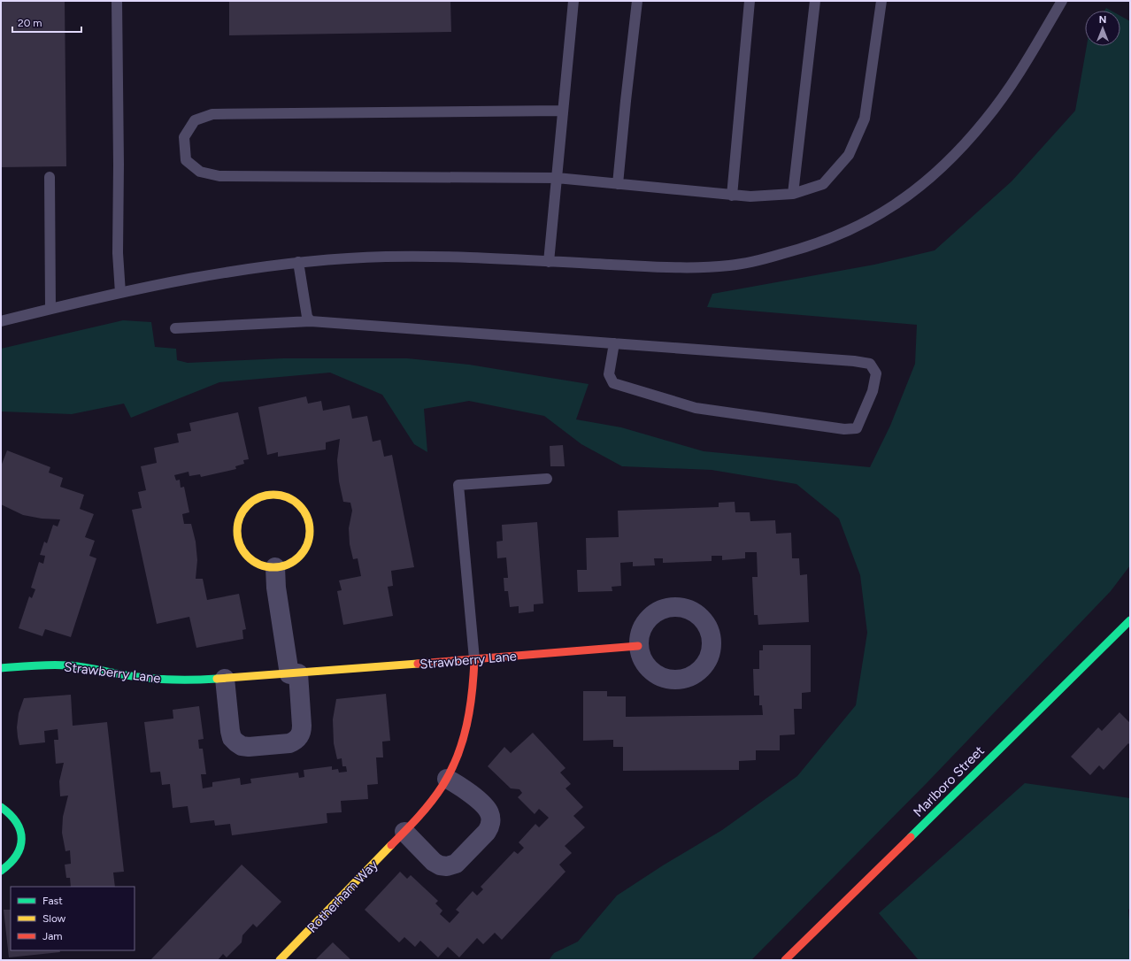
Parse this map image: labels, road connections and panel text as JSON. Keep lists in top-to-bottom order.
{
  "streets": {
    "street": ["Strawberry Lane", "Marlboro Street", "Rotherham Way"]
  },
  "crossings": [
    ["Strawberry Lane", "Rotherham Way"]
  ],
  "legend": ["Fast", "Slow", "Jam"],
  "scale_bar": "20 m",
  "north": "top"
}
